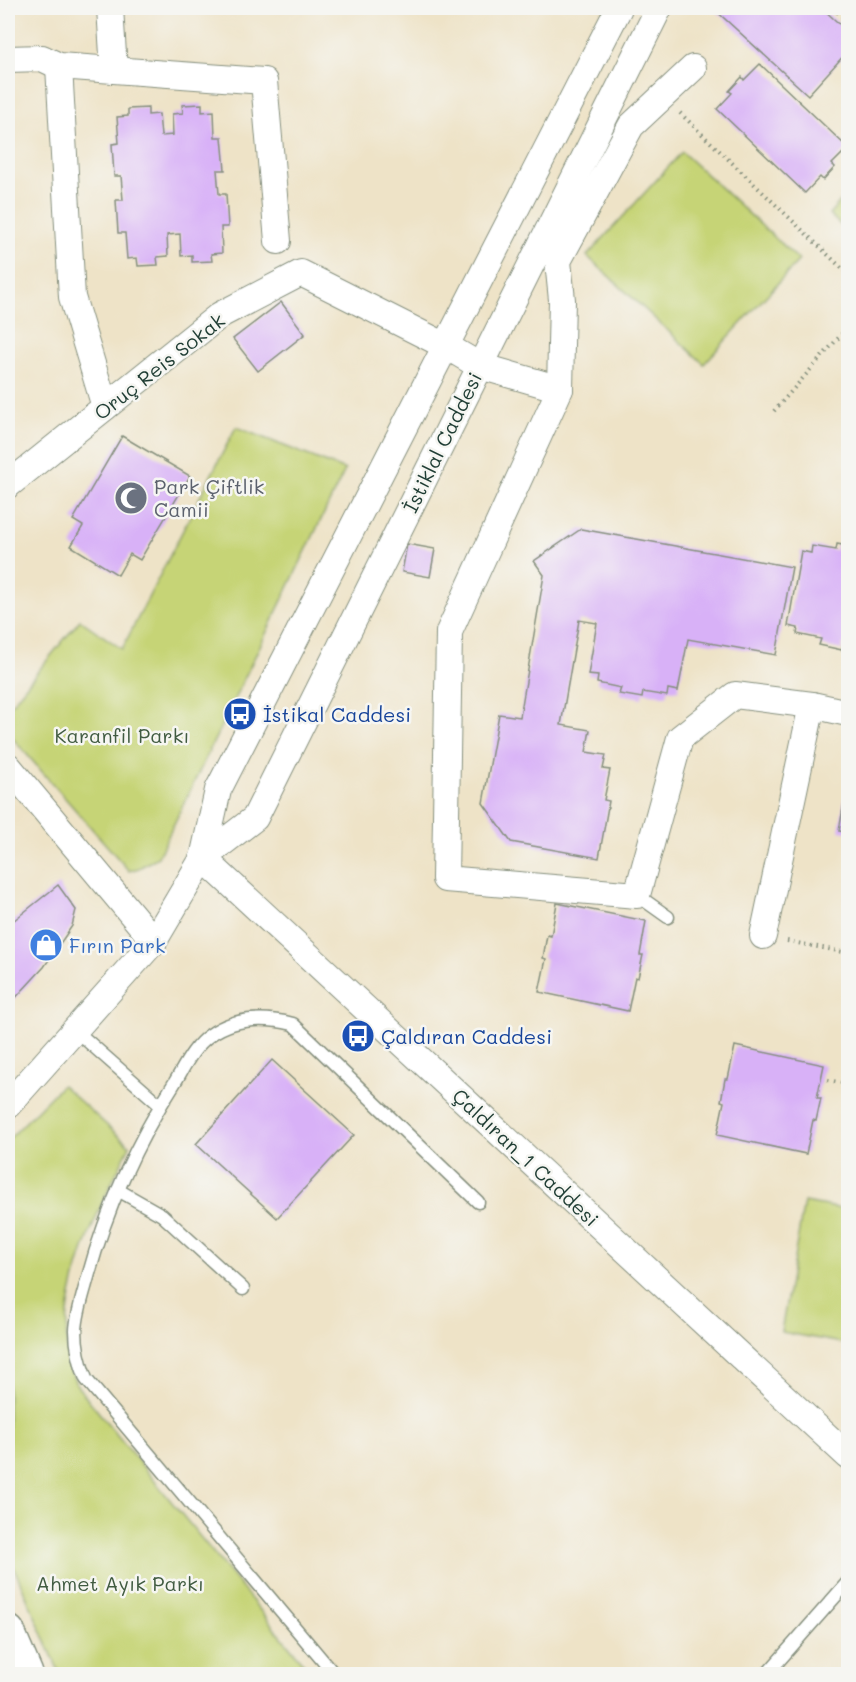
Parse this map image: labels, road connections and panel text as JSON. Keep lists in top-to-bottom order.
{
  "streets": {
    "street": ["Oruç Reis Sokak", "İstiklal Caddesi", "Çaldıran_1 Caddesi"]
  },
  "crossings": [
    ["Oruç Reis Sokak", "İstiklal Caddesi"],
    ["İstiklal Caddesi", "Çaldıran_1 Caddesi"]
  ],
  "parks": ["Karanfil Parkı", "Ahmet Ayık Parkı"],
  "places": {
    "mosque": ["Park Çiftlik Camii"],
    "bus stop": ["İstikal Caddesi", "Çaldıran Caddesi"],
    "shop": ["Fırın Park"]
  }
}
